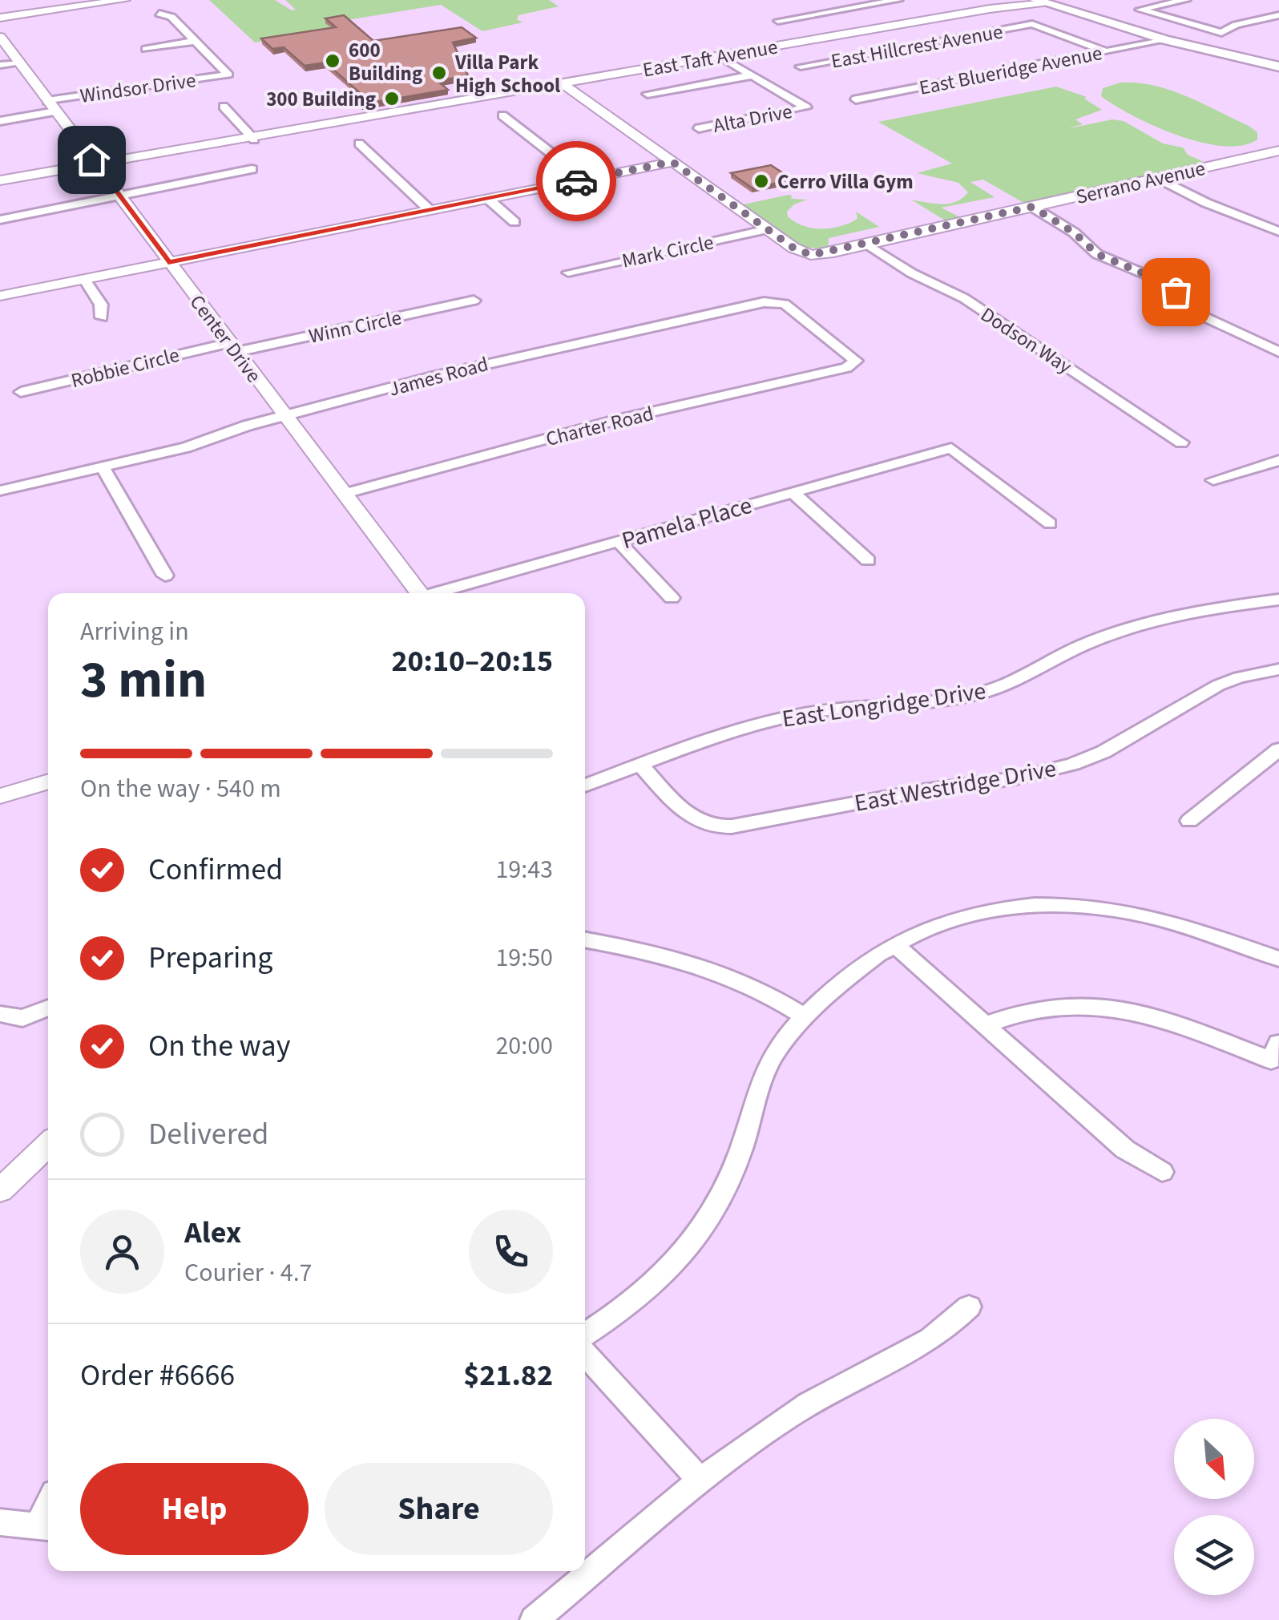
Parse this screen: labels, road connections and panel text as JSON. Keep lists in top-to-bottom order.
{
  "streets": {
    "main road": ["East Taft Avenue"],
    "street": [
      "East Hillcrest Avenue",
      "East Blueridge Avenue",
      "Windsor Drive",
      "Alta Drive",
      "Serrano Avenue",
      "Mark Circle",
      "Winn Circle",
      "Center Drive",
      "Dodson Way",
      "Robbie Circle",
      "James Road",
      "Charter Road",
      "Pamela Place",
      "East Longridge Drive",
      "East Westridge Drive"
    ]
  },
  "crossings": [
    ["East Hillcrest Avenue", "East Blueridge Avenue"],
    ["East Taft Avenue", "Center Drive"],
    ["Windsor Drive", "Center Drive"],
    ["Serrano Avenue", "Mark Circle"],
    ["Serrano Avenue", "Dodson Way"],
    ["Winn Circle", "Center Drive"],
    ["Winn Circle", "Robbie Circle"],
    ["Center Drive", "Robbie Circle"],
    ["Center Drive", "James Road"],
    ["Center Drive", "Charter Road"],
    ["James Road", "Charter Road"],
    ["East Longridge Drive", "East Westridge Drive"]
  ],
  "places": [
    "600 Building",
    "Villa Park High School",
    "300 Building",
    "Cerro Villa Gym"
  ],
  "north": "bottom right",
  "page": {
    "heading": ["3 min", "Arriving in", "20:10–20:15"],
    "panel": [
      "Alex",
      "Courier · 4.7",
      "Order #6666",
      "$21.82"
    ],
    "bar": "On the way · 540 m",
    "list": [
      ["Confirmed", "19:43"],
      ["Preparing", "19:50"],
      ["On the way", "20:00"],
      "Delivered"
    ],
    "buttons": ["Help", "Share"]
  }
}
